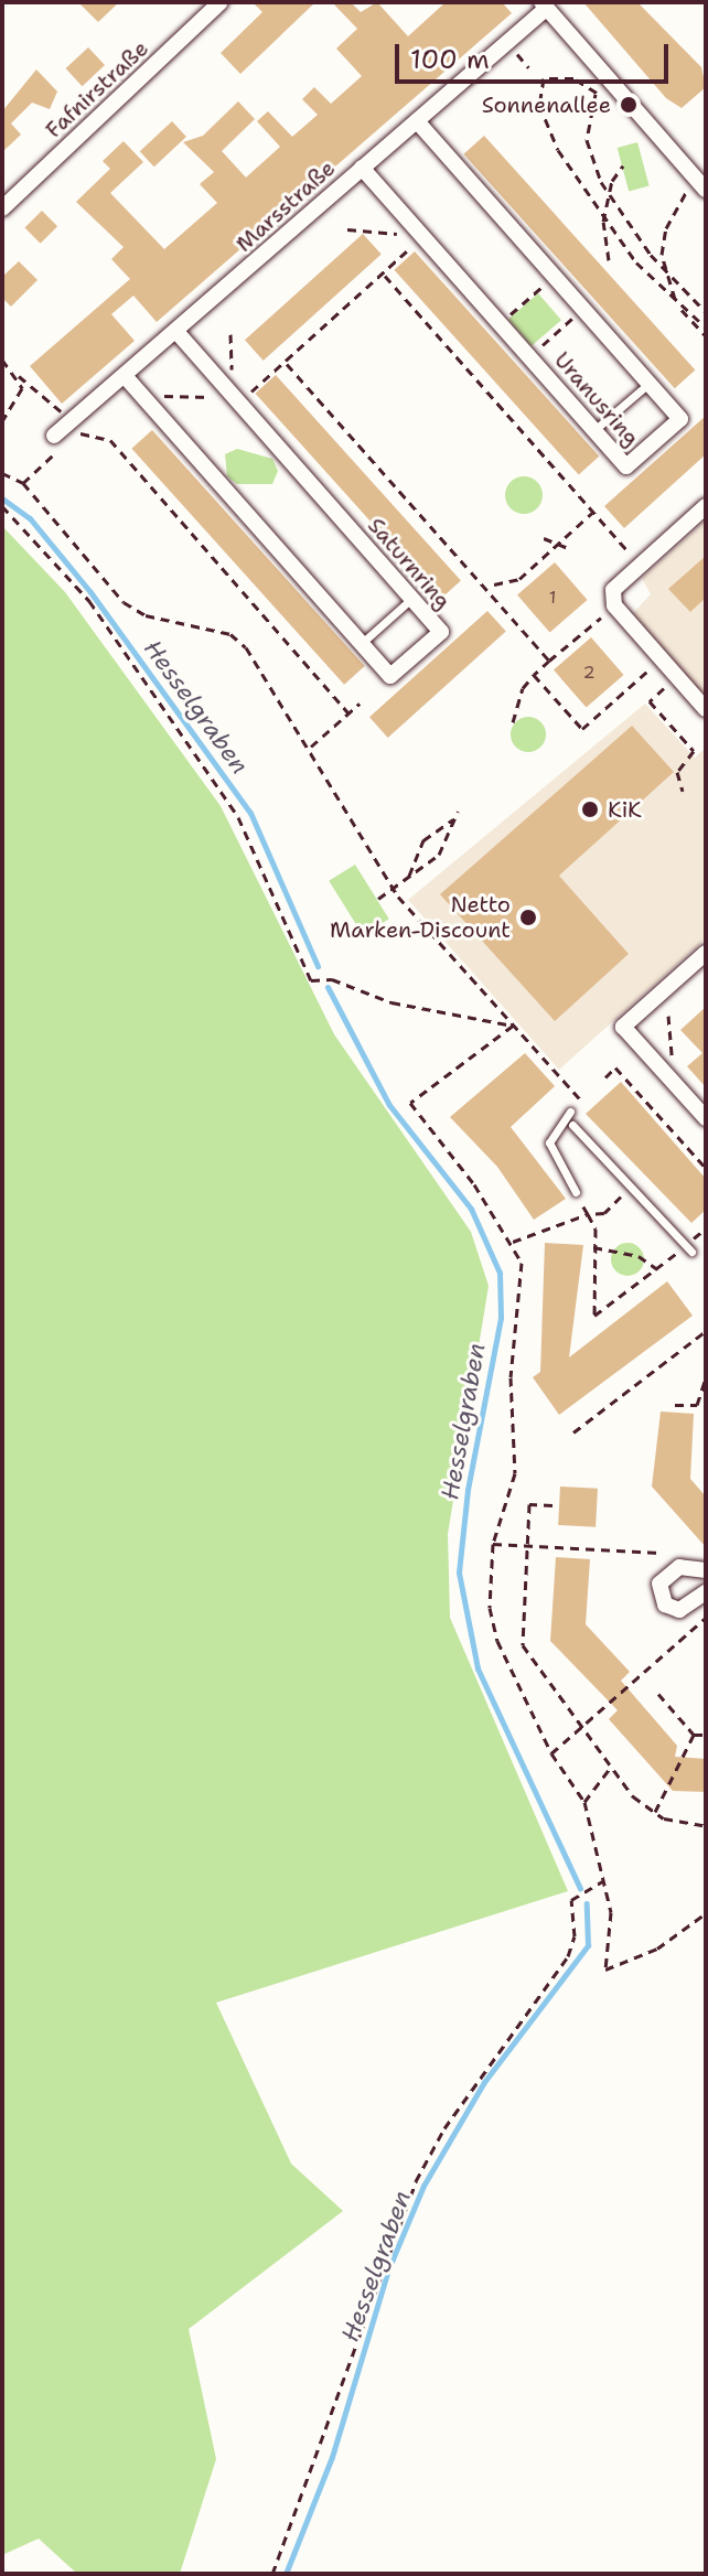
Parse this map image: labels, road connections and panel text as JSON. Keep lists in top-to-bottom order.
{
  "streets": {
    "street": [
      "Fafnirstraße",
      "Marsstraße",
      "Uranusring",
      "Saturnring"
    ]
  },
  "crossings": [
    ["Marsstraße", "Uranusring"],
    ["Marsstraße", "Saturnring"]
  ],
  "water": ["Hesselgraben"],
  "places": ["Sonnenallee", "KiK", "Netto Marken-Discount"],
  "house_numbers": ["1", "2"],
  "scale_bar": "100 m"
}
